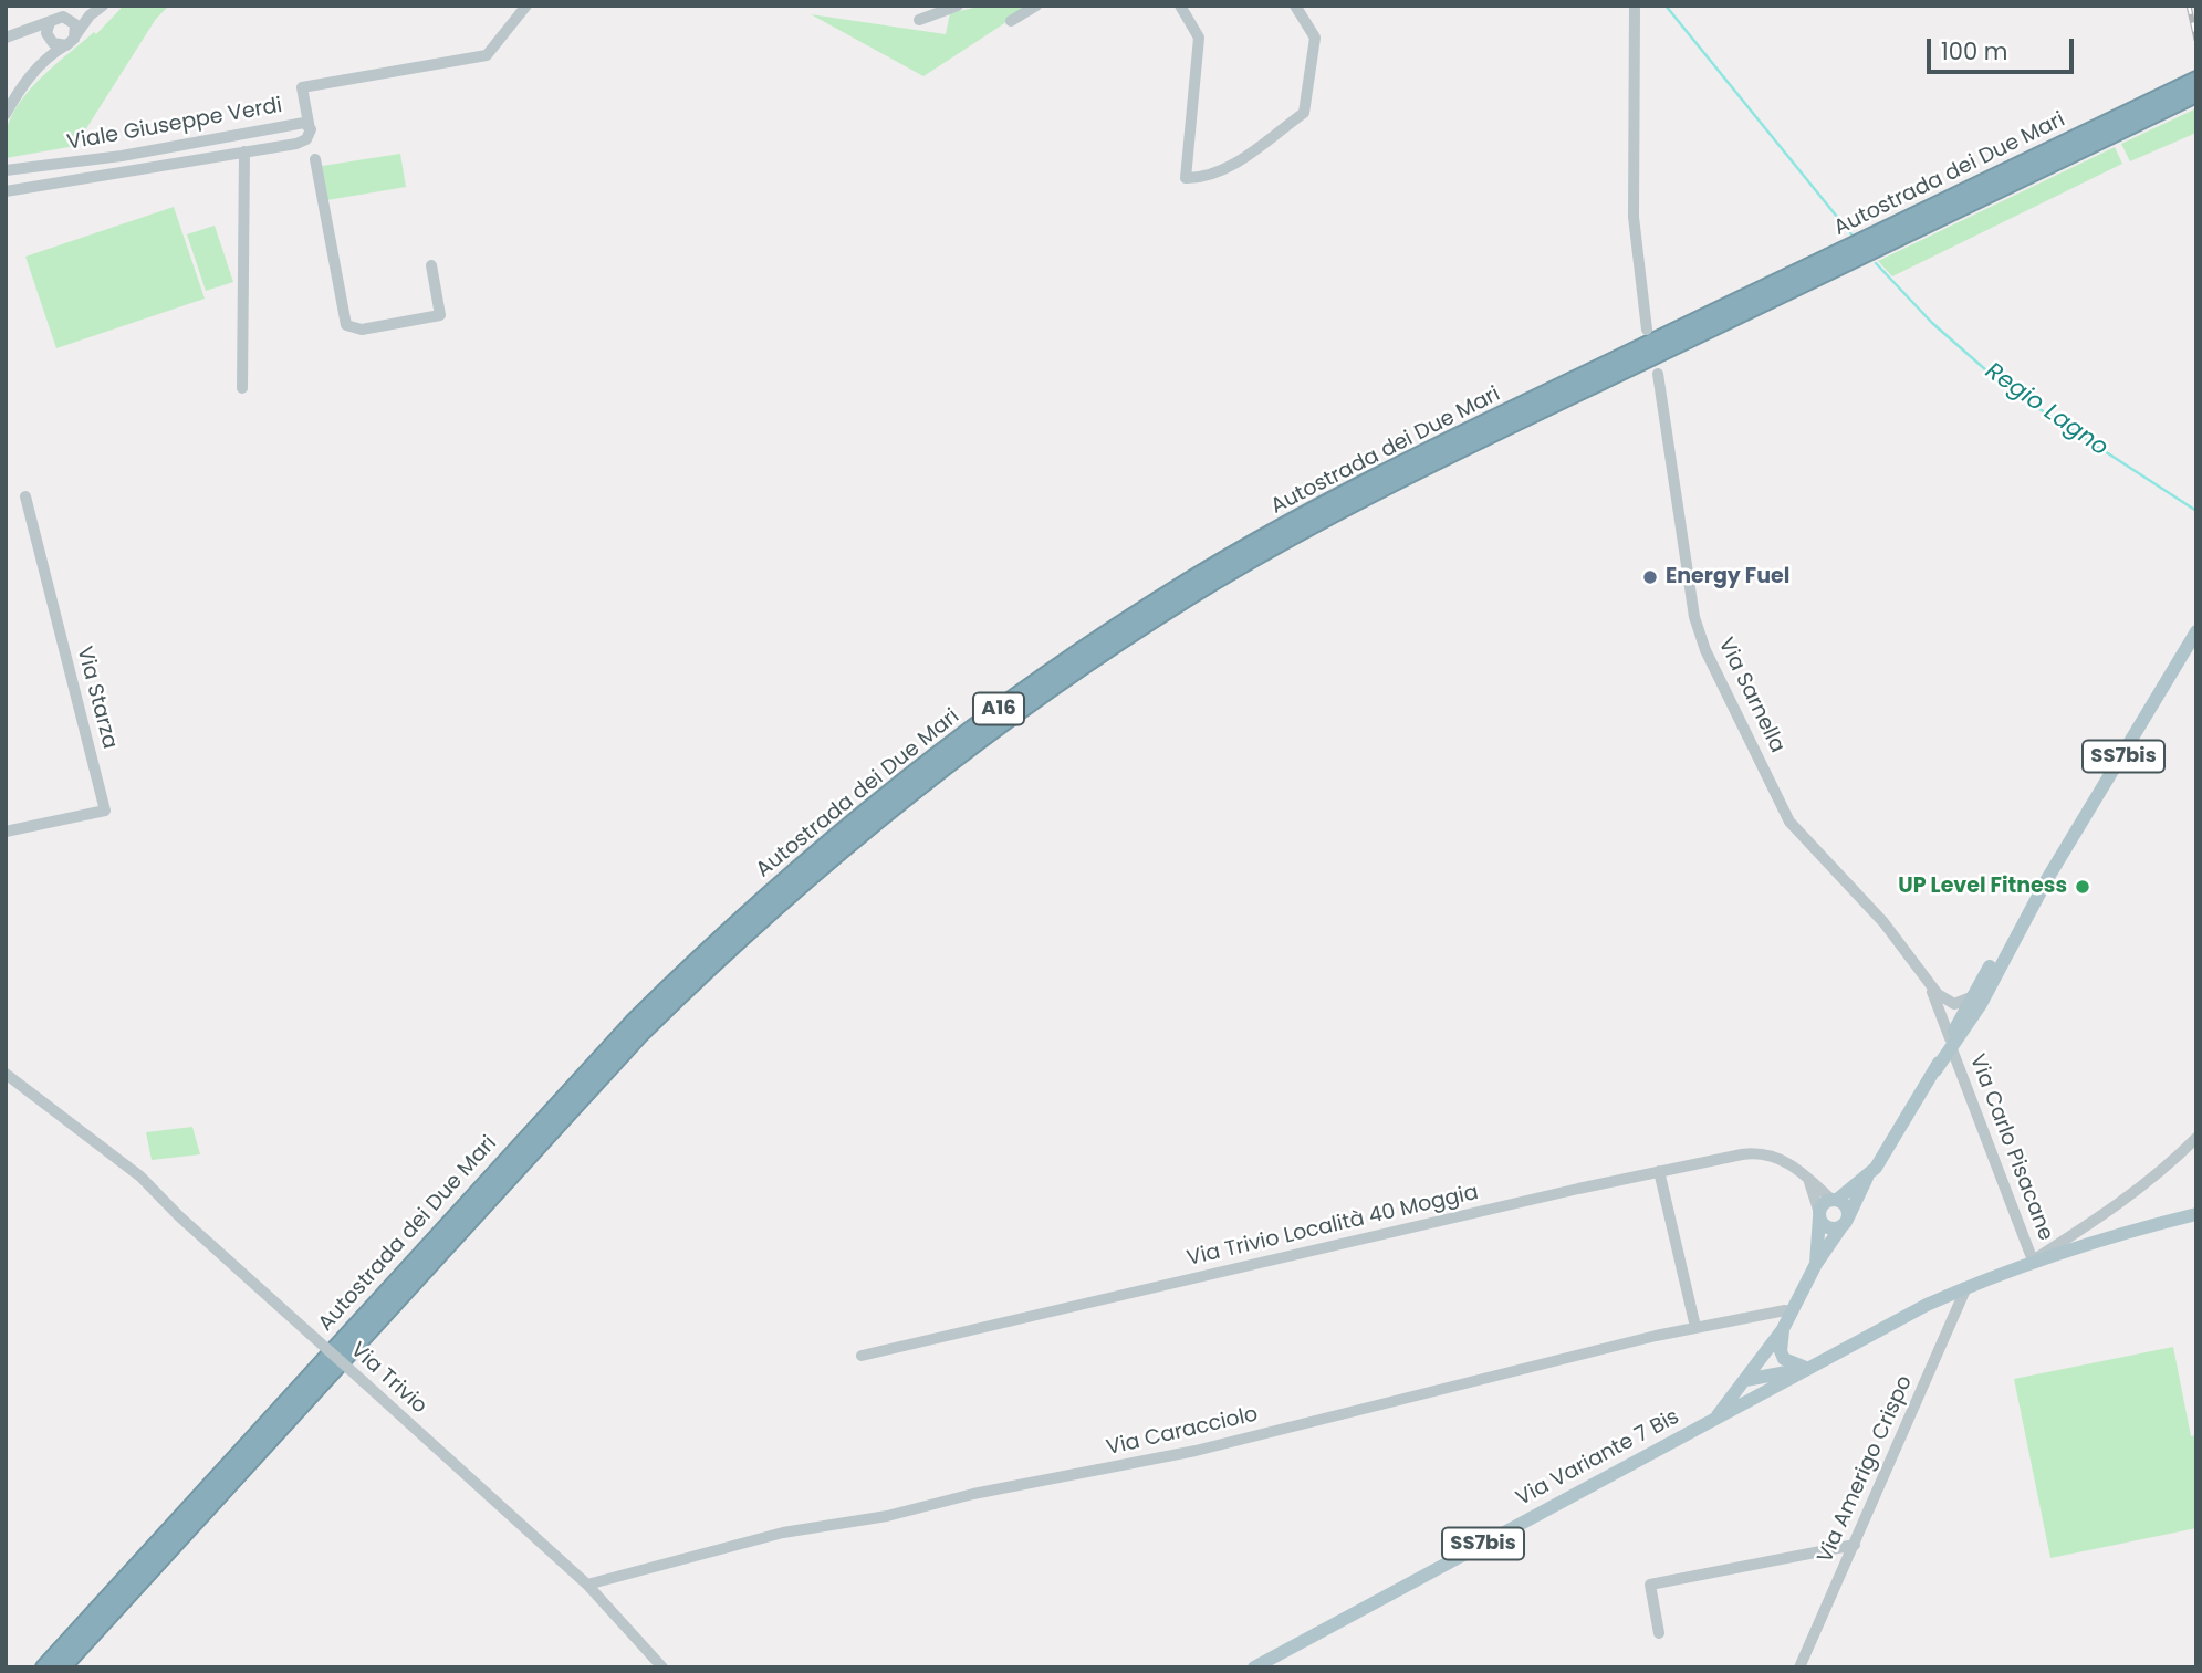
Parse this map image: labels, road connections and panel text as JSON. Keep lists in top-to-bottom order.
{
  "streets": {
    "highway": ["Autostrada dei Due Mari", "A16"],
    "main road": ["SS7bis", "Via Variante 7 Bis"],
    "street": [
      "Viale Giuseppe Verdi",
      "Via Sarnella",
      "Via Starza",
      "Via Carlo Pisacane",
      "Via Trivio Località 40 Moggia",
      "Via Trivio",
      "Via Caracciolo",
      "Via Amerigo Crispo"
    ]
  },
  "crossings": [
    ["Via Sarnella", "Via Carlo Pisacane"],
    ["SS7bis", "Via Trivio Località 40 Moggia"],
    ["SS7bis", "Via Variante 7 Bis"],
    ["Via Carlo Pisacane", "Via Variante 7 Bis"],
    ["Via Trivio Località 40 Moggia", "Via Variante 7 Bis"],
    ["Via Trivio", "Via Caracciolo"]
  ],
  "water": ["Regio Lagno"],
  "places": ["Energy Fuel", "UP Level Fitness"],
  "scale_bar": "100 m"
}
